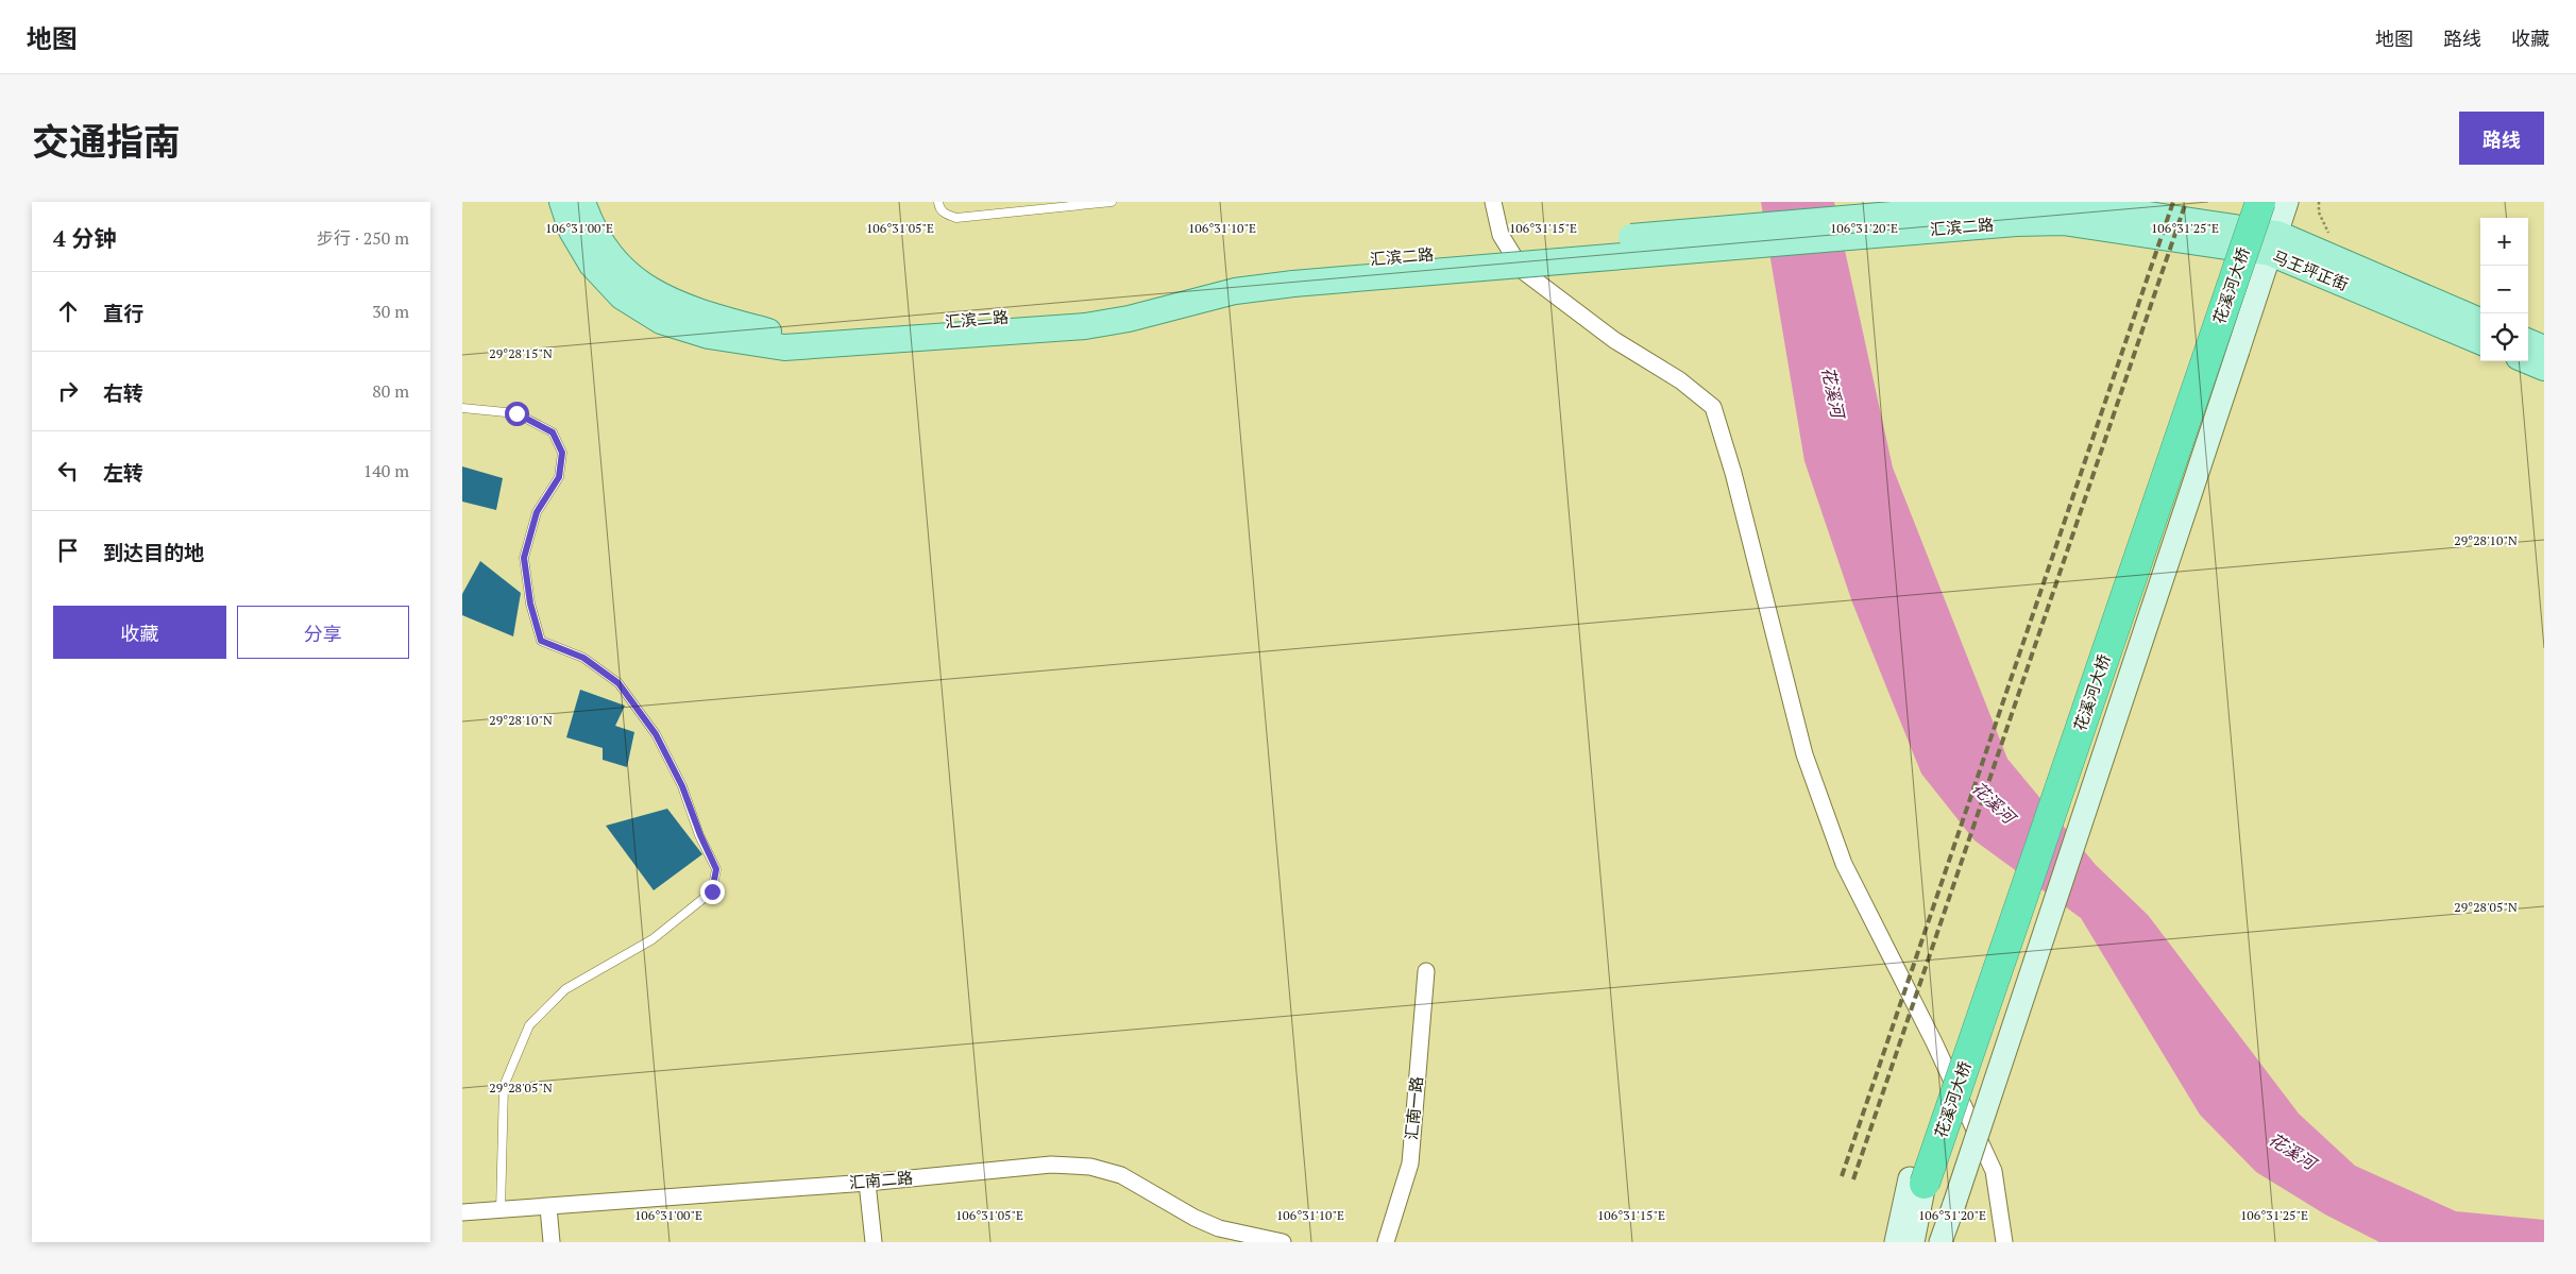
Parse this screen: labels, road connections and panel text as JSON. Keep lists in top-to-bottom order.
{
  "streets": {
    "highway": ["花溪河大桥"],
    "main road": ["汇滨二路", "马王坪正街"],
    "street": ["汇南一路", "汇南二路"]
  },
  "crossings": [
    ["汇滨二路", "马王坪正街"],
    ["马王坪正街", "花溪河大桥"]
  ],
  "water": ["花溪河"],
  "page": {
    "header": "地图",
    "nav": ["地图", "路线", "收藏"],
    "title": "交通指南",
    "buttons": [
      "路线",
      ["收藏", "分享"]
    ],
    "heading": ["4 分钟", "步行 · 250 m"],
    "map_buttons": ["+", "−"],
    "list": [
      ["直行", "30 m"],
      ["右转", "80 m"],
      ["左转", "140 m"],
      "到达目的地"
    ]
  },
  "coordinates": [
    "106°31'00\"E",
    "106°31'05\"E",
    "106°31'10\"E",
    "106°31'15\"E",
    "106°31'20\"E",
    "106°31'25\"E",
    "29°28'15\"N",
    "29°28'10\"N",
    "29°28'05\"N"
  ]
}
